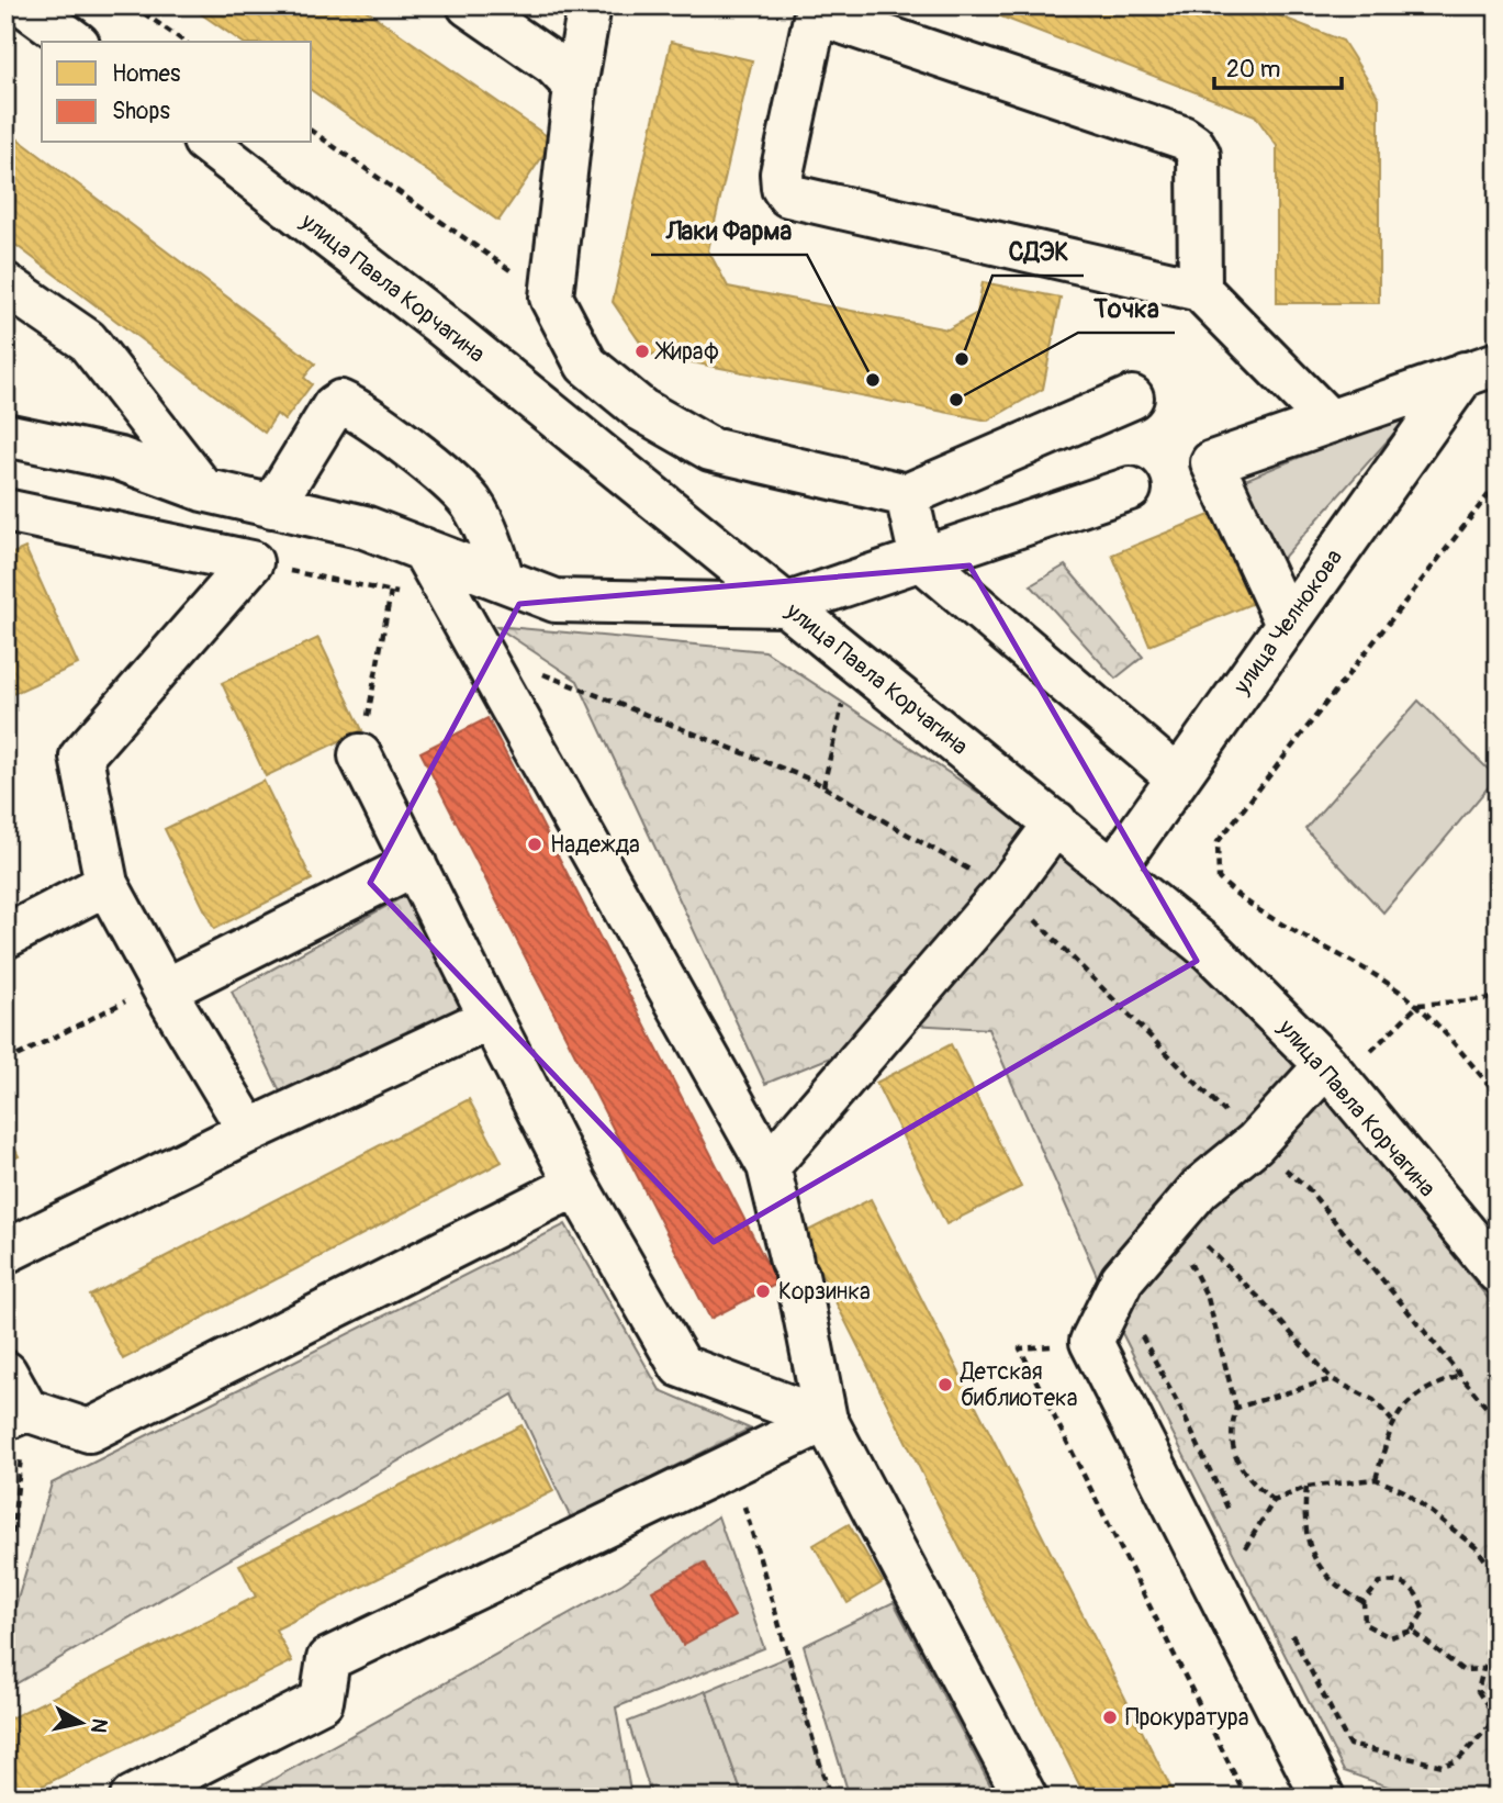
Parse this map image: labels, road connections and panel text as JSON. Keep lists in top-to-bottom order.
{
  "streets": {
    "street": ["улица Павла Корчагина", "улица Челнокова"]
  },
  "crossings": [
    ["улица Павла Корчагина", "улица Челнокова"]
  ],
  "places": [
    "Жираф",
    "СДЭК",
    "Лаки Фарма",
    "Точка",
    "Надежда",
    "Корзинка",
    "Детская библиотека",
    "Прокуратура"
  ],
  "legend": ["Homes", "Shops"],
  "scale_bar": "20 m",
  "north": "right"
}
